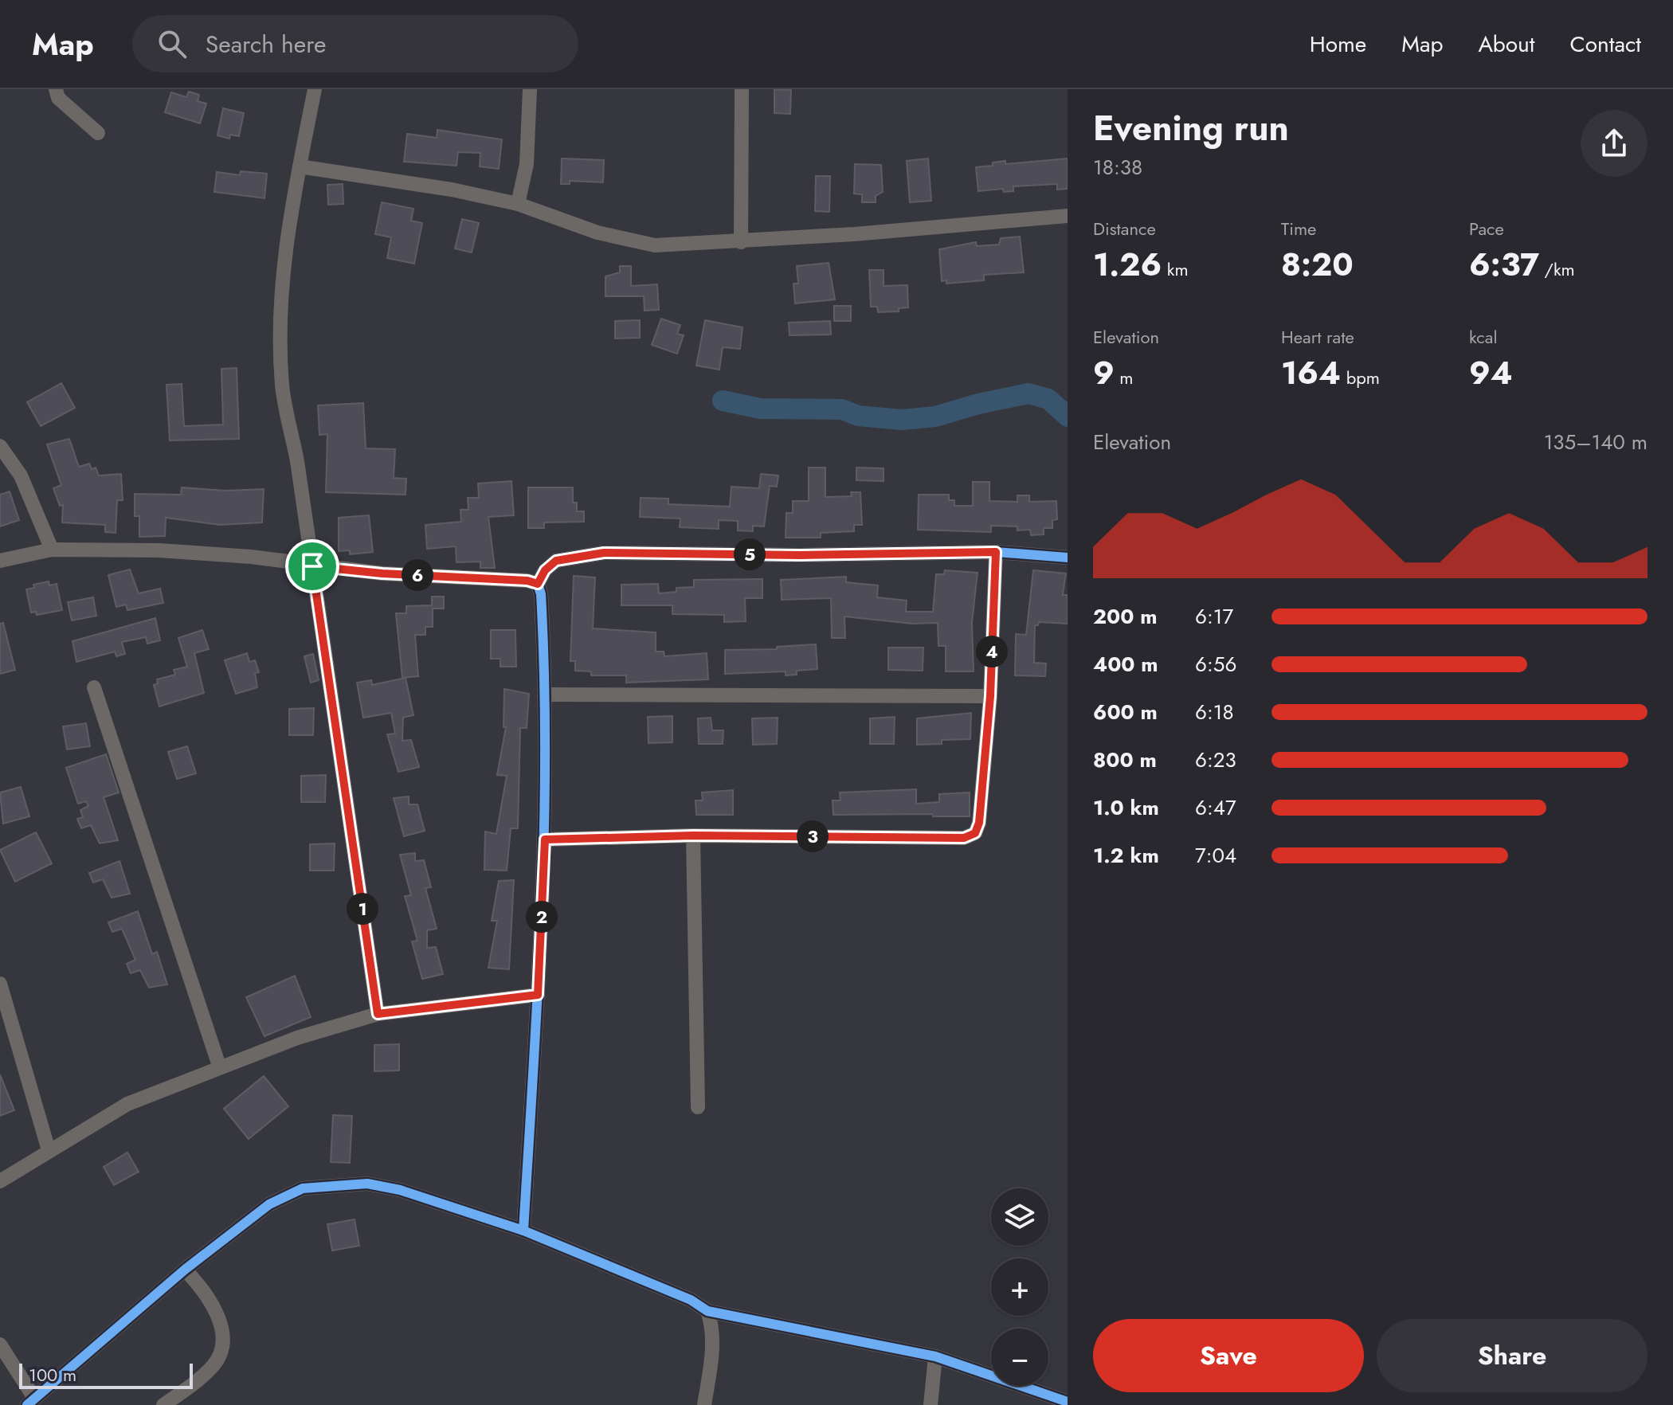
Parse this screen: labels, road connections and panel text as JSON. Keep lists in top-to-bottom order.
{
  "scale_bar": "100 m",
  "page": {
    "header": "Map",
    "search": "Search here",
    "nav": [
      "Home",
      "Map",
      "About",
      "Contact"
    ],
    "heading": ["Evening run", "18:38"],
    "stats": [
      ["Distance", "1.26 km"],
      ["Time", "8:20"],
      ["Pace", "6:37 /km"],
      ["Elevation", "9 m"],
      ["Heart rate", "164 bpm"],
      ["kcal", "94"]
    ],
    "chart": ["Elevation", "135–140 m"],
    "pins": [
      "5",
      "6",
      "4",
      "3",
      "1",
      "2"
    ],
    "list": [
      {
        "name": "200 m",
        "note": "6:17"
      },
      {
        "name": "400 m",
        "note": "6:56"
      },
      {
        "name": "600 m",
        "note": "6:18"
      },
      {
        "name": "800 m",
        "note": "6:23"
      },
      {
        "name": "1.0 km",
        "note": "6:47"
      },
      {
        "name": "1.2 km",
        "note": "7:04"
      }
    ],
    "map_buttons": ["+", "−"],
    "buttons": ["Save", "Share"],
    "scale": "100 m"
  }
}
